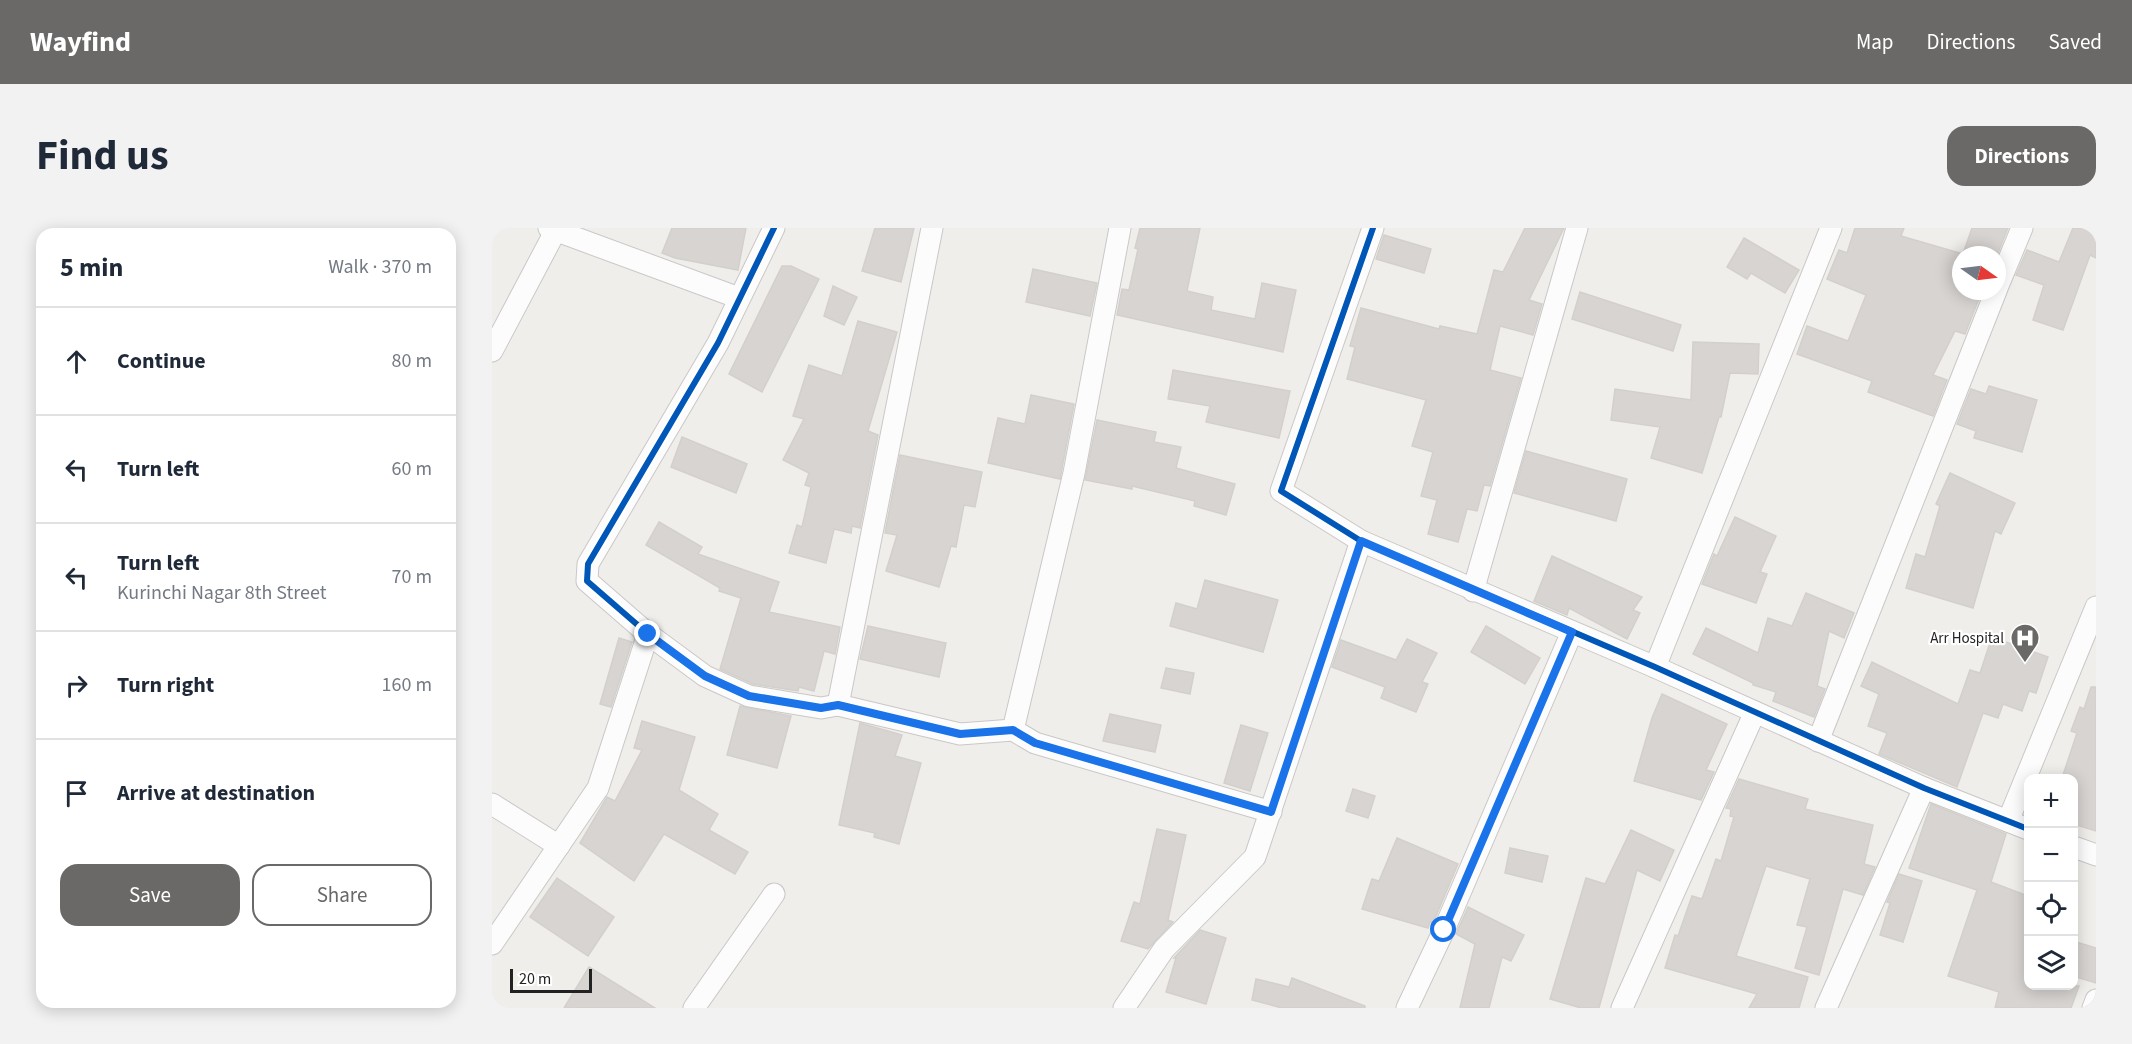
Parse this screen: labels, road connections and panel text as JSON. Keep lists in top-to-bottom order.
{
  "places": {
    "hospital": ["Arr Hospital"]
  },
  "scale_bar": "20 m",
  "north": "right",
  "page": {
    "header": "Wayfind",
    "nav": ["Map", "Directions", "Saved"],
    "title": "Find us",
    "buttons": [
      "Directions",
      ["Save", "Share"]
    ],
    "heading": ["5 min", "Walk · 370 m"],
    "list": [
      ["Continue", "80 m"],
      ["Turn left", "60 m"],
      ["Turn left", "Kurinchi Nagar 8th Street", "70 m"],
      ["Turn right", "160 m"],
      "Arrive at destination"
    ],
    "map_buttons": ["+", "−"],
    "scale": "20 m"
  }
}
